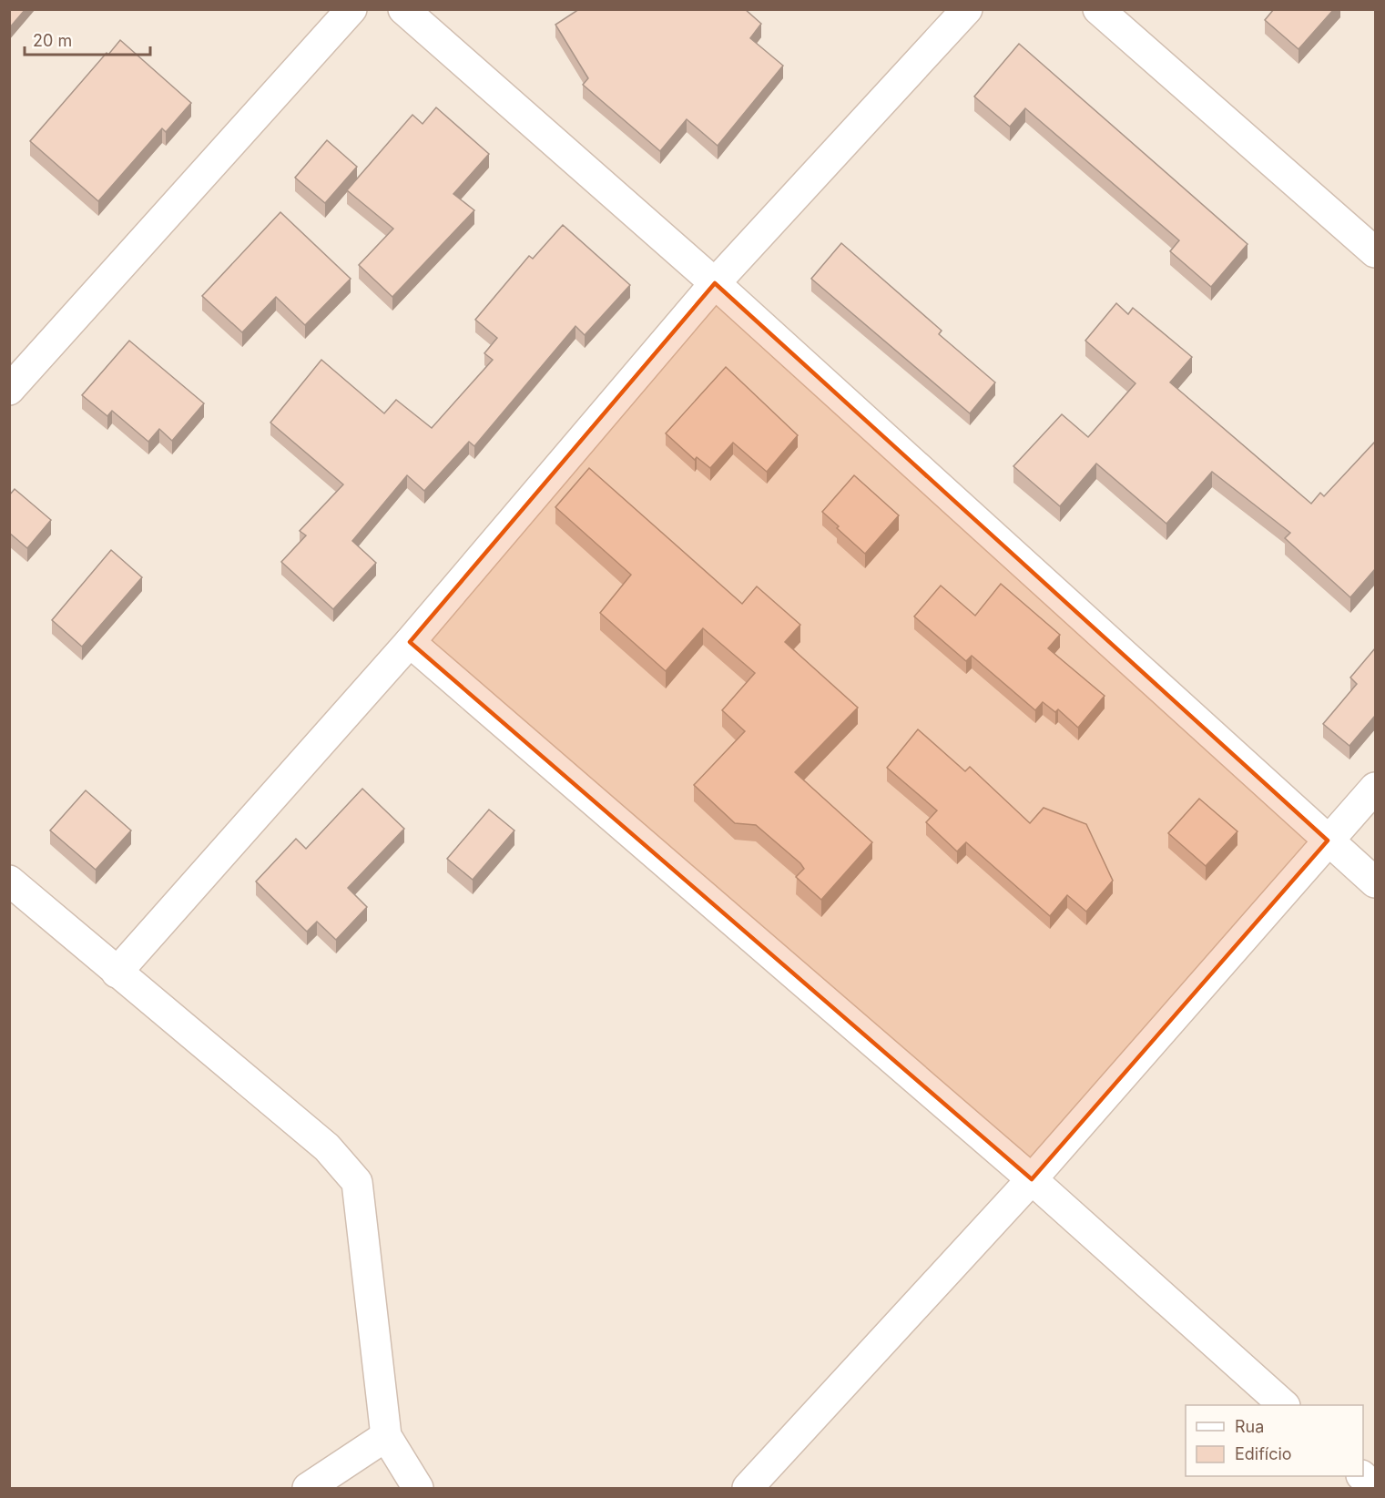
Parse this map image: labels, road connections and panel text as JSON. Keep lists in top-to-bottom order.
{
  "legend": ["Rua", "Edifício"],
  "scale_bar": "20 m"
}
